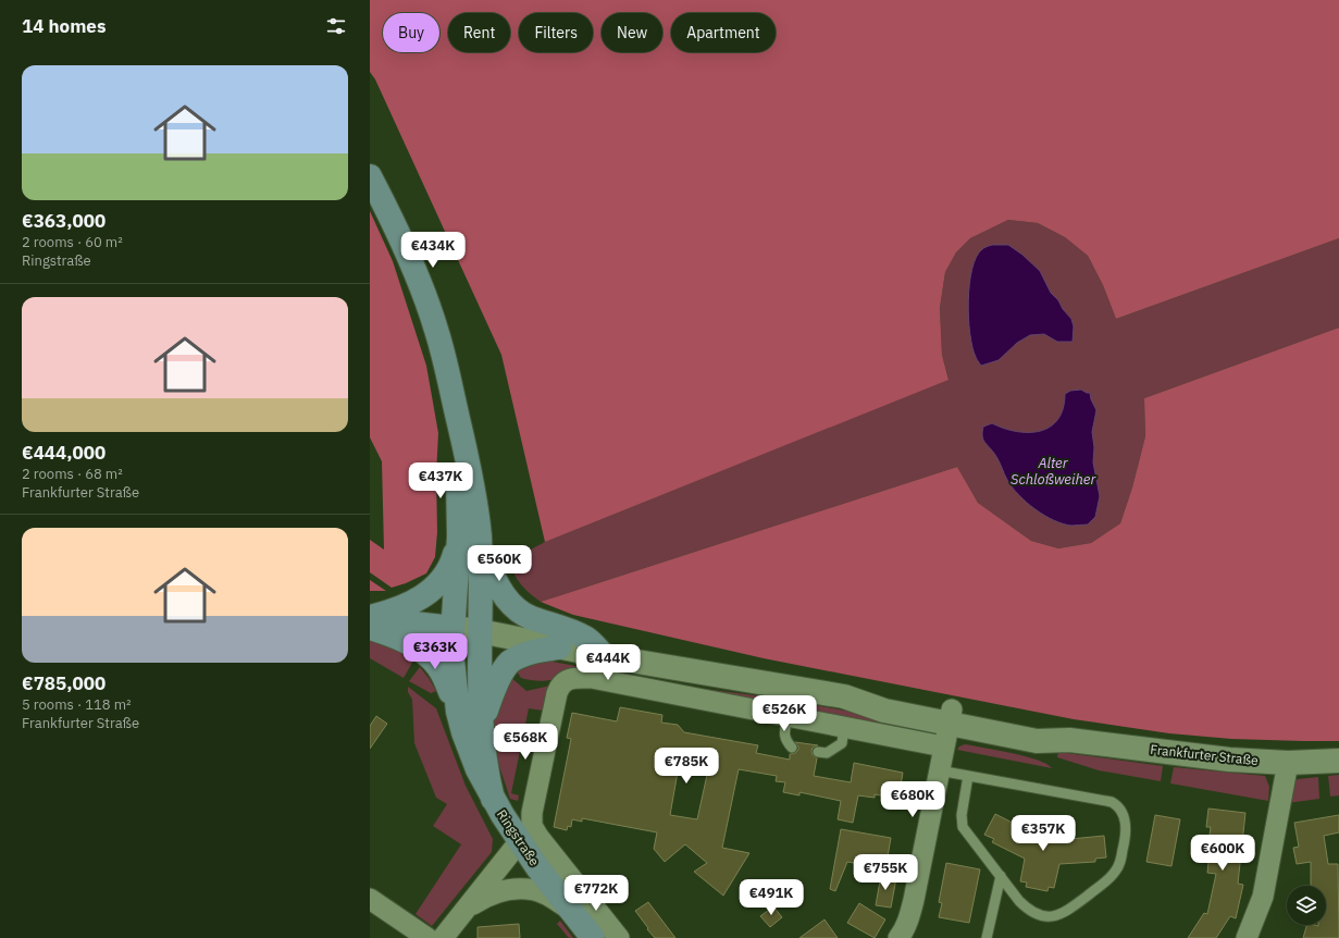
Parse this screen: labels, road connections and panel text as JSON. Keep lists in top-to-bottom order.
{
  "streets": {
    "main road": ["Ringstraße"],
    "street": ["Frankfurter Straße"]
  },
  "crossings": [
    ["Frankfurter Straße", "Ringstraße"]
  ],
  "water": ["Alter Schloßweiher"],
  "page": {
    "heading": "14 homes",
    "chip": [
      "Buy",
      "Rent",
      "Filters",
      "New",
      "Apartment"
    ],
    "list": [
      {
        "name": "€363,000",
        "note": "2 rooms · 60 m² · Ringstraße"
      },
      {
        "name": "€444,000",
        "note": "2 rooms · 68 m² · Frankfurter Straße"
      },
      {
        "name": "€785,000",
        "note": "5 rooms · 118 m² · Frankfurter Straße"
      }
    ],
    "price": [
      "€434K",
      "€437K",
      "€560K",
      "€363K",
      "€444K",
      "€526K",
      "€568K",
      "€785K",
      "€680K",
      "€357K",
      "€600K",
      "€755K",
      "€772K",
      "€491K"
    ]
  }
}
